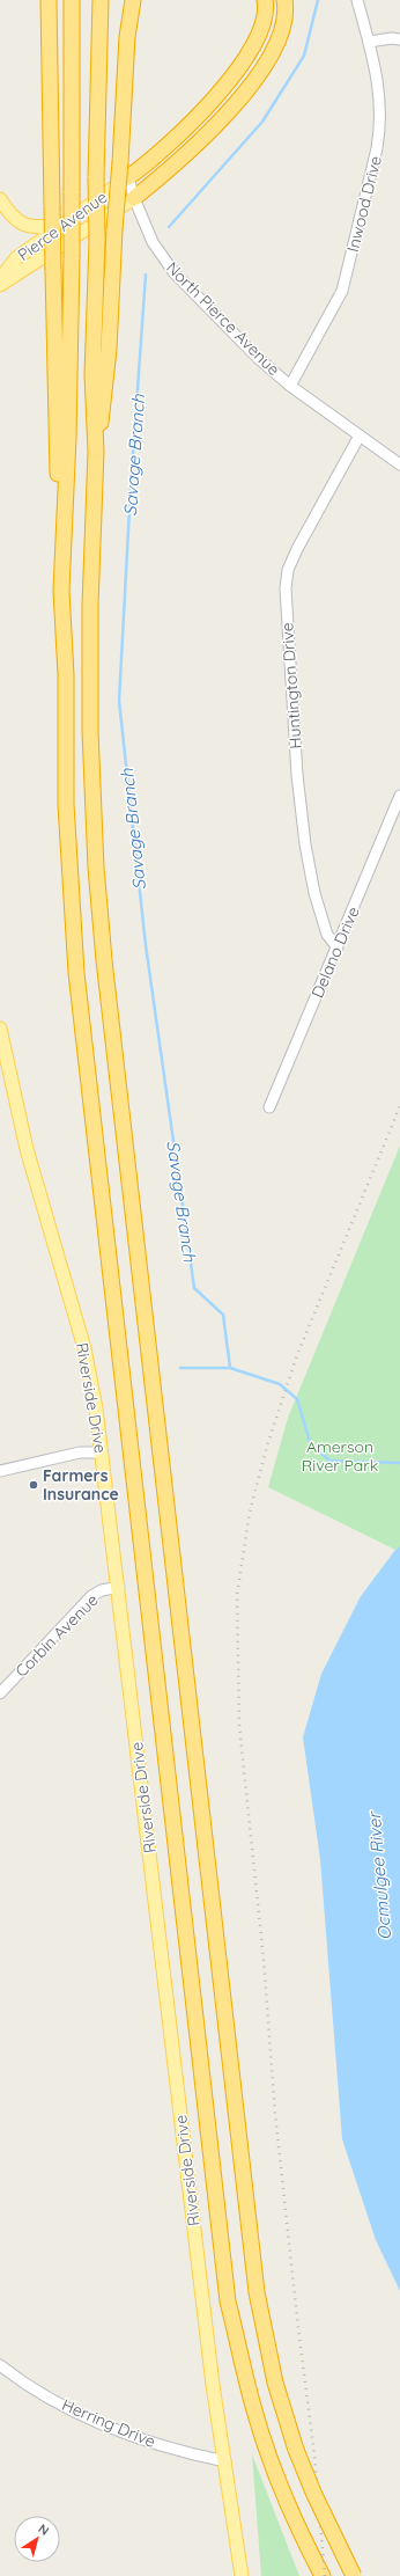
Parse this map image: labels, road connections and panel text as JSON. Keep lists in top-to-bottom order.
{
  "streets": {
    "main road": ["Pierce Avenue", "Riverside Drive"],
    "street": [
      "Inwood Drive",
      "North Pierce Avenue",
      "Huntington Drive",
      "Delano Drive",
      "Corbin Avenue",
      "Herring Drive"
    ]
  },
  "crossings": [
    ["Inwood Drive", "North Pierce Avenue"],
    ["Pierce Avenue", "North Pierce Avenue"],
    ["North Pierce Avenue", "Huntington Drive"],
    ["Huntington Drive", "Delano Drive"],
    ["Riverside Drive", "Corbin Avenue"],
    ["Riverside Drive", "Herring Drive"]
  ],
  "water": ["Savage Branch", "Ocmulgee River"],
  "parks": ["Amerson River Park"],
  "places": ["Farmers Insurance"],
  "north": "top right"
}
